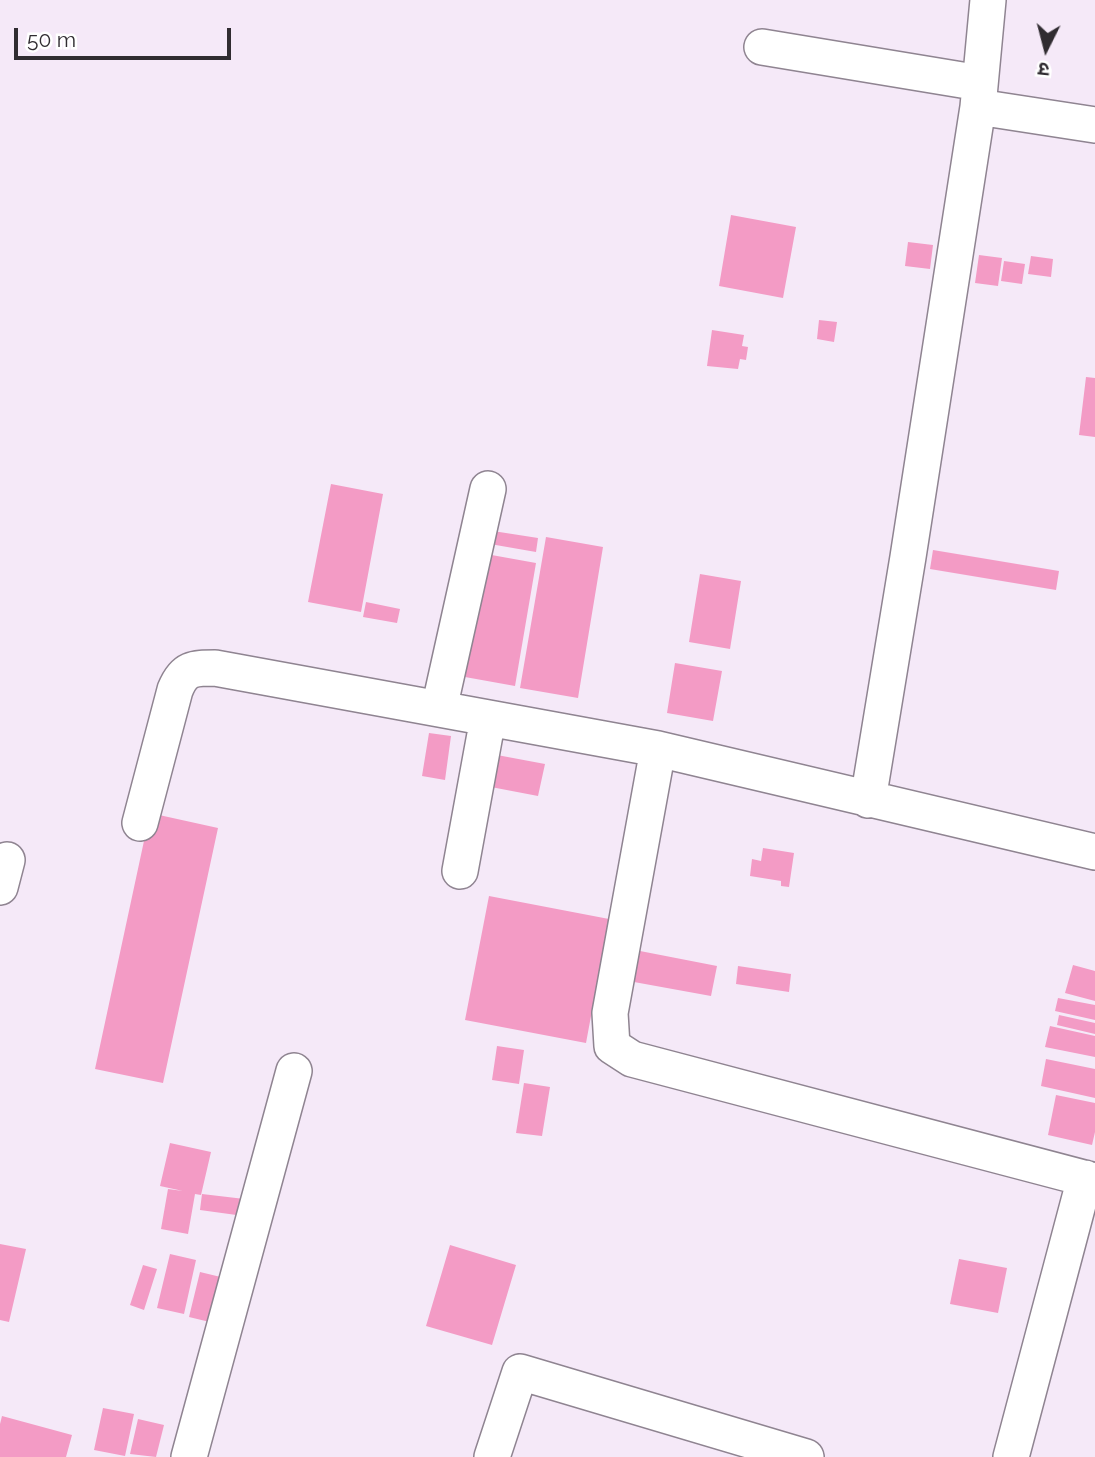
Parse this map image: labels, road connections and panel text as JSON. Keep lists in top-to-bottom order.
{
  "scale_bar": "50 m",
  "north": "bottom"
}
